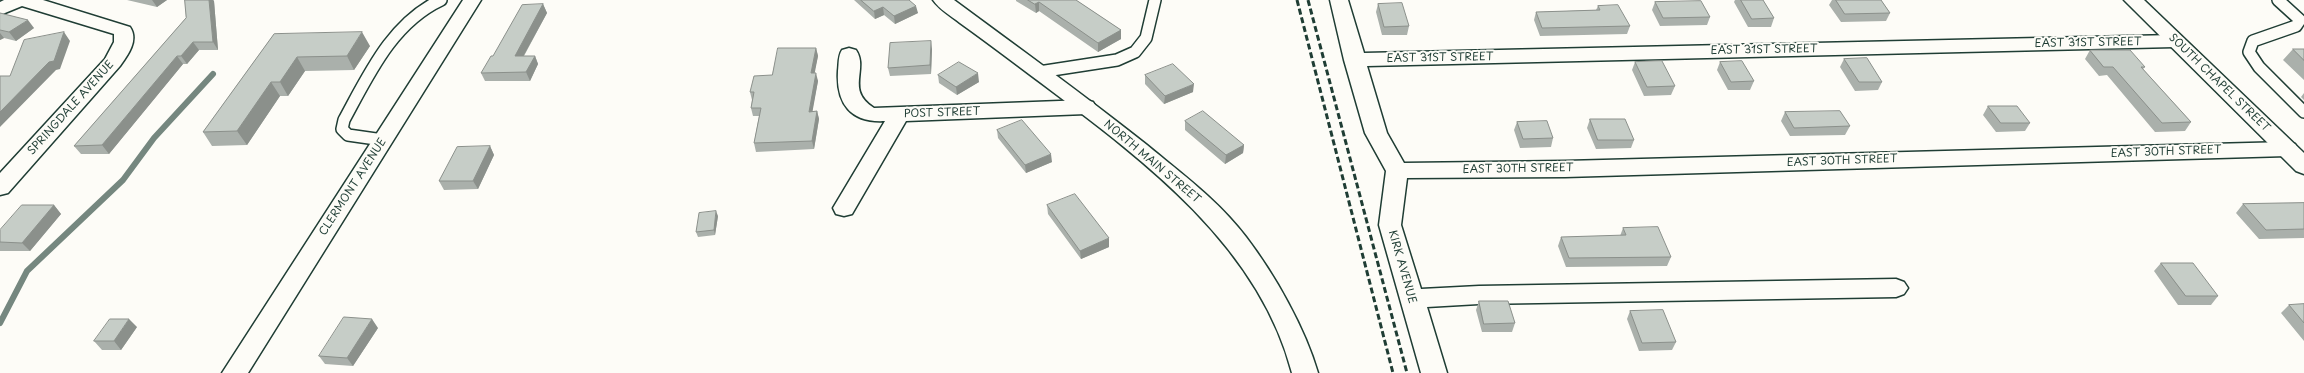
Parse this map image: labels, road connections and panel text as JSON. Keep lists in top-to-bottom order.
{
  "streets": {
    "street": [
      "EAST 31ST STREET",
      "SOUTH CHAPEL STREET",
      "SPRINGDALE AVENUE",
      "POST STREET",
      "EAST 30TH STREET",
      "NORTH MAIN STREET",
      "CLERMONT AVENUE",
      "KIRK AVENUE"
    ]
  },
  "crossings": [
    ["EAST 31ST STREET", "SOUTH CHAPEL STREET"],
    ["SOUTH CHAPEL STREET", "EAST 30TH STREET"],
    ["POST STREET", "NORTH MAIN STREET"],
    ["EAST 30TH STREET", "KIRK AVENUE"]
  ]
}
